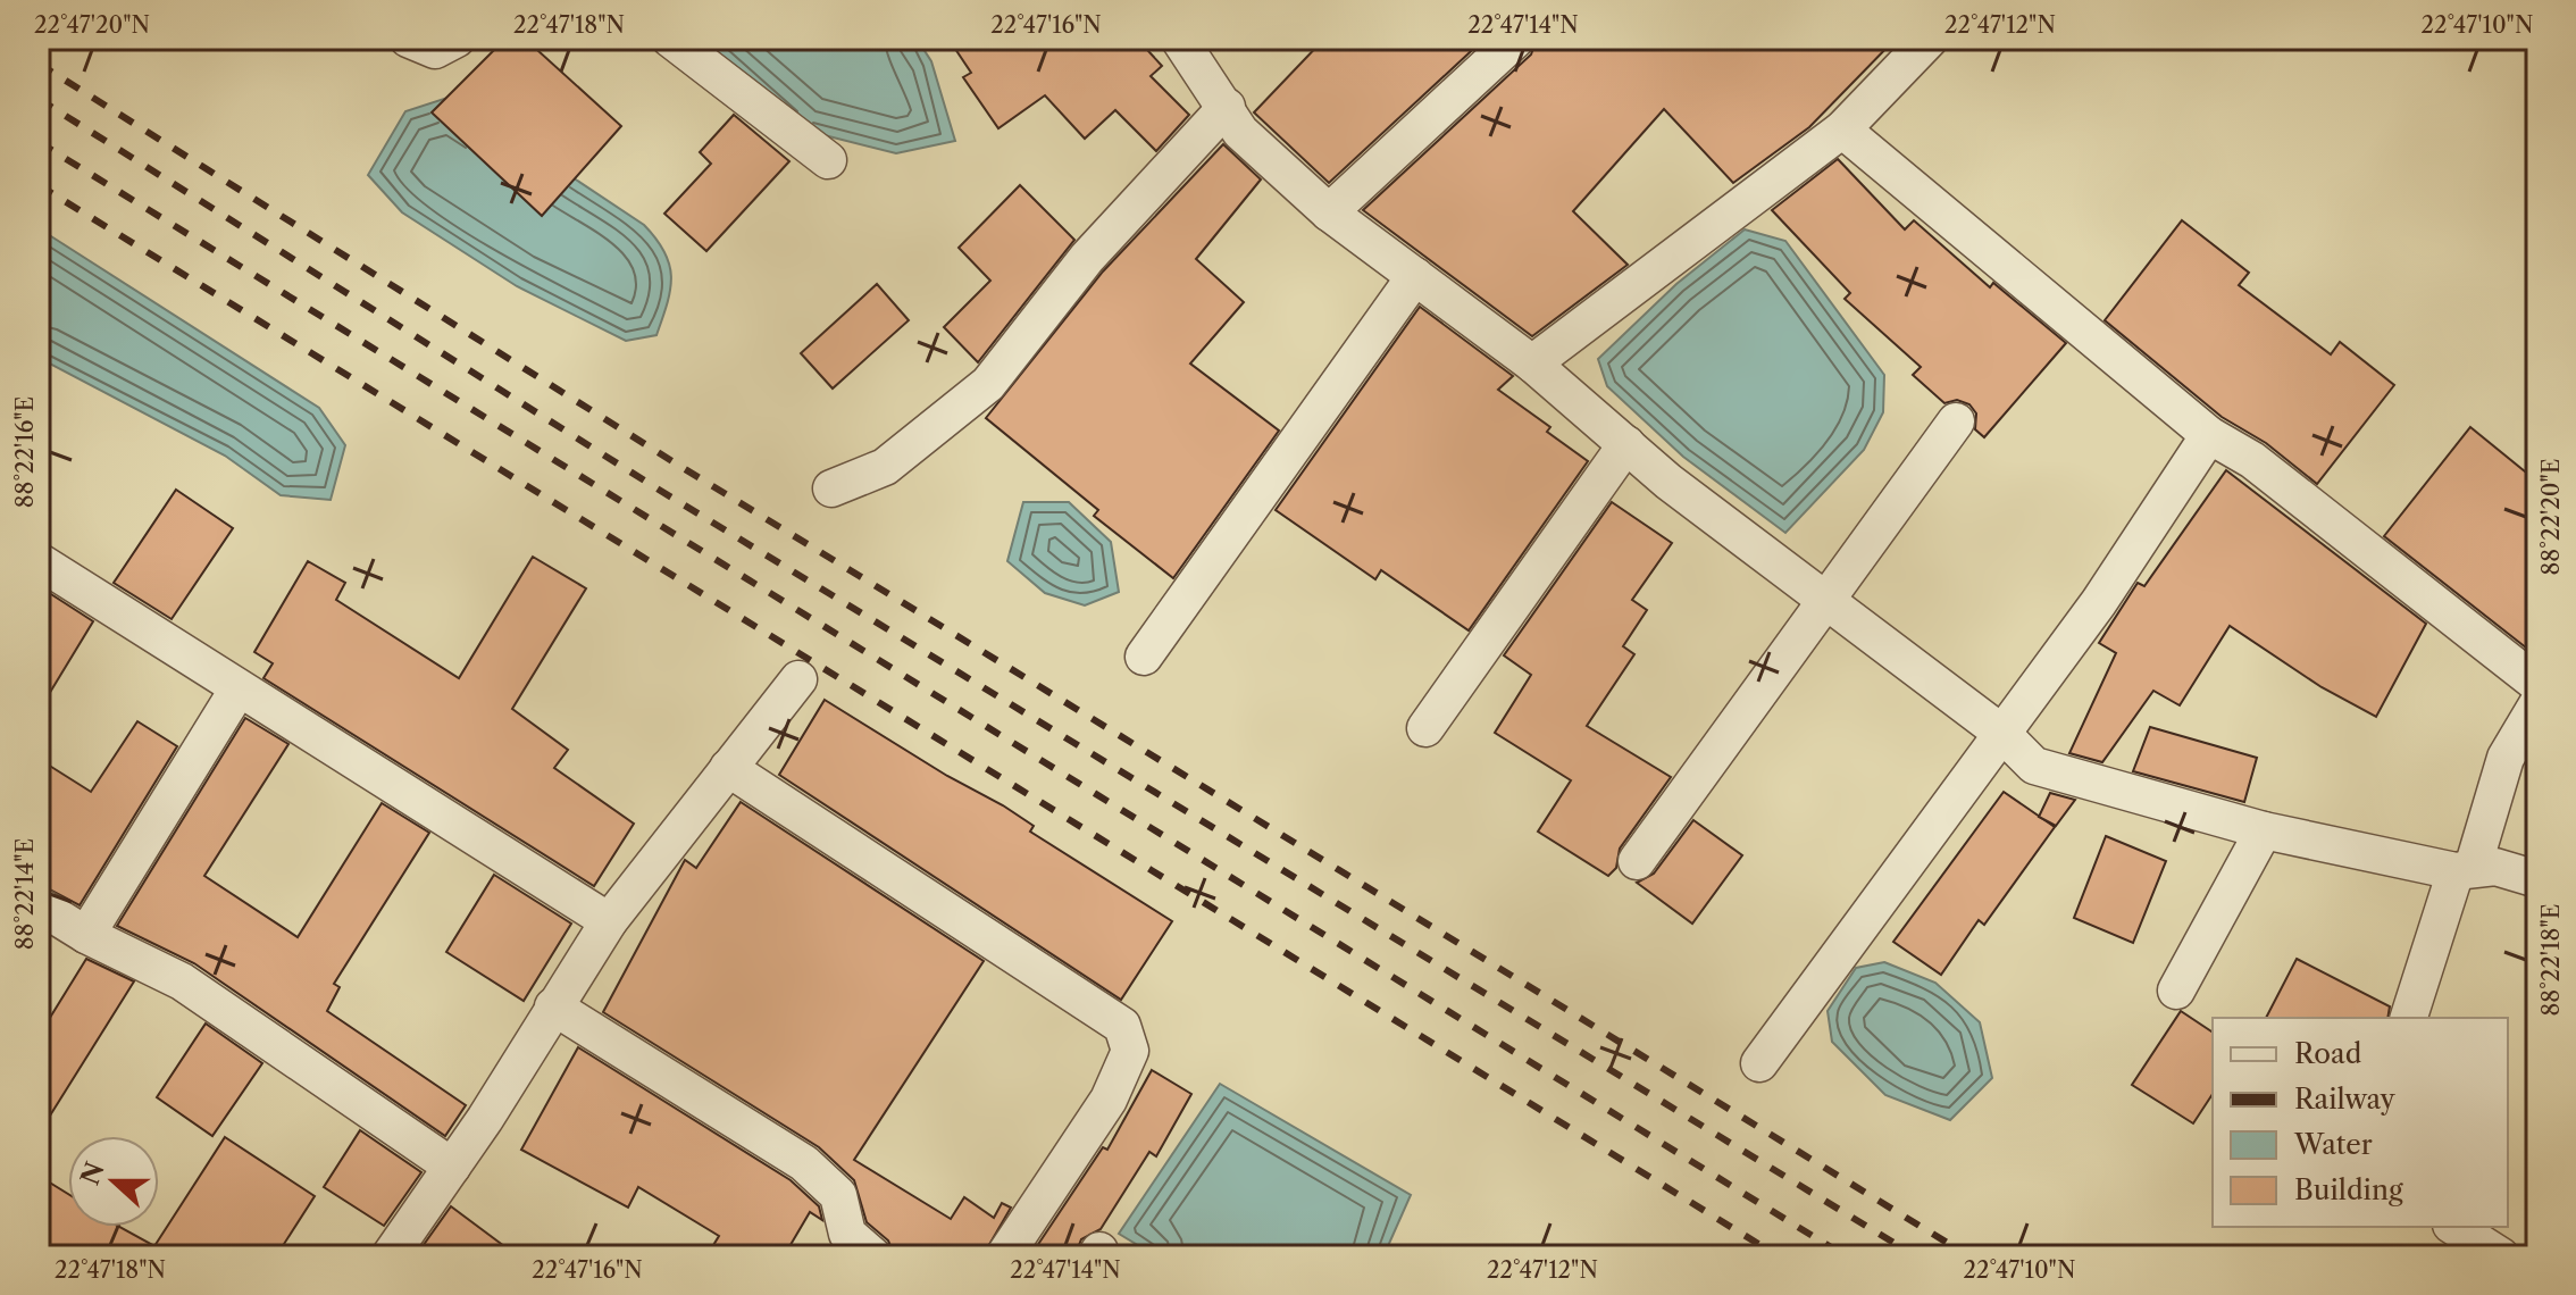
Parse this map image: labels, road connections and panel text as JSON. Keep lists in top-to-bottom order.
{
  "legend": [
    "Road",
    "Railway",
    "Water",
    "Building"
  ],
  "north": "left",
  "coordinates": [
    "22°47'20\"N",
    "22°47'18\"N",
    "22°47'16\"N",
    "22°47'14\"N",
    "22°47'12\"N",
    "22°47'10\"N",
    "88°22'16\"E",
    "88°22'20\"E",
    "88°22'14\"E",
    "88°22'18\"E"
  ]
}
